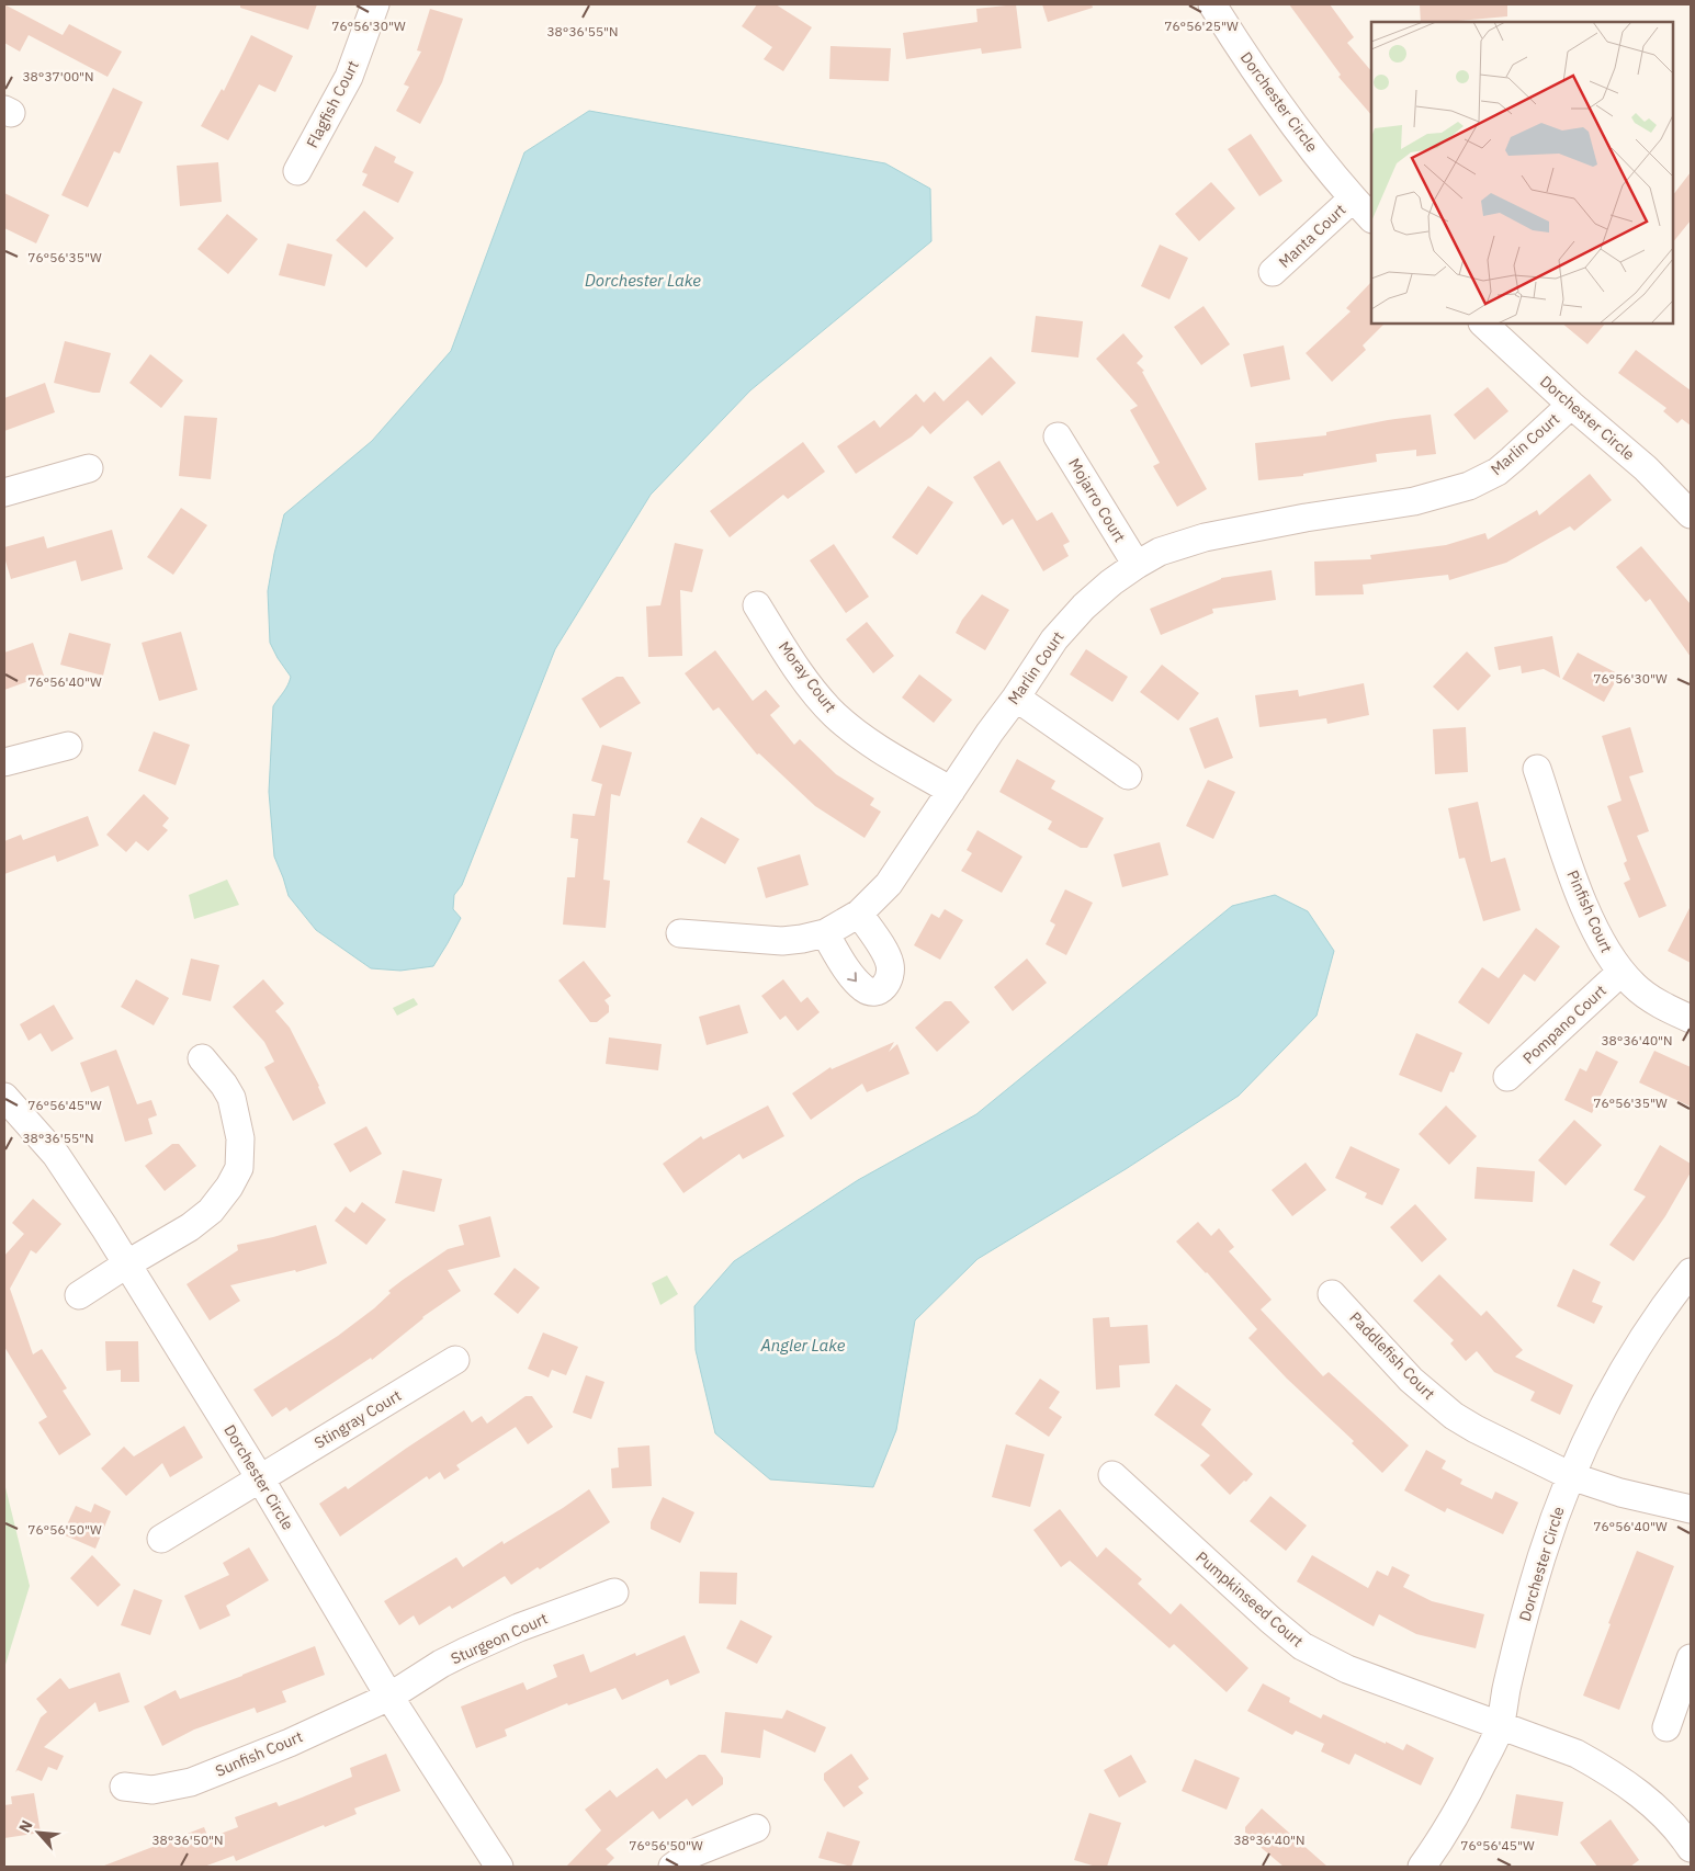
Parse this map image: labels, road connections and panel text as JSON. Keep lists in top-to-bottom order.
{
  "streets": {
    "street": [
      "Dorchester Circle",
      "Flagfish Court",
      "Manta Court",
      "Marlin Court",
      "Mojarro Court",
      "Moray Court",
      "Pinfish Court",
      "Pompano Court",
      "Paddlefish Court",
      "Stingray Court",
      "Pumpkinseed Court",
      "Sturgeon Court",
      "Sunfish Court"
    ]
  },
  "crossings": [
    ["Dorchester Circle", "Manta Court"],
    ["Dorchester Circle", "Marlin Court"],
    ["Dorchester Circle", "Paddlefish Court"],
    ["Dorchester Circle", "Stingray Court"],
    ["Dorchester Circle", "Pumpkinseed Court"],
    ["Dorchester Circle", "Sturgeon Court"],
    ["Dorchester Circle", "Sunfish Court"],
    ["Marlin Court", "Mojarro Court"],
    ["Marlin Court", "Moray Court"],
    ["Pinfish Court", "Pompano Court"],
    ["Sturgeon Court", "Sunfish Court"]
  ],
  "water": ["Dorchester Lake", "Angler Lake"],
  "north": "top left",
  "coordinates": [
    "76°56'30\"W",
    "76°56'25\"W",
    "38°36'55\"N",
    "38°37'00\"N",
    "76°56'35\"W",
    "76°56'40\"W",
    "38°36'40\"N",
    "76°56'45\"W",
    "76°56'50\"W",
    "38°36'50\"N"
  ]
}
